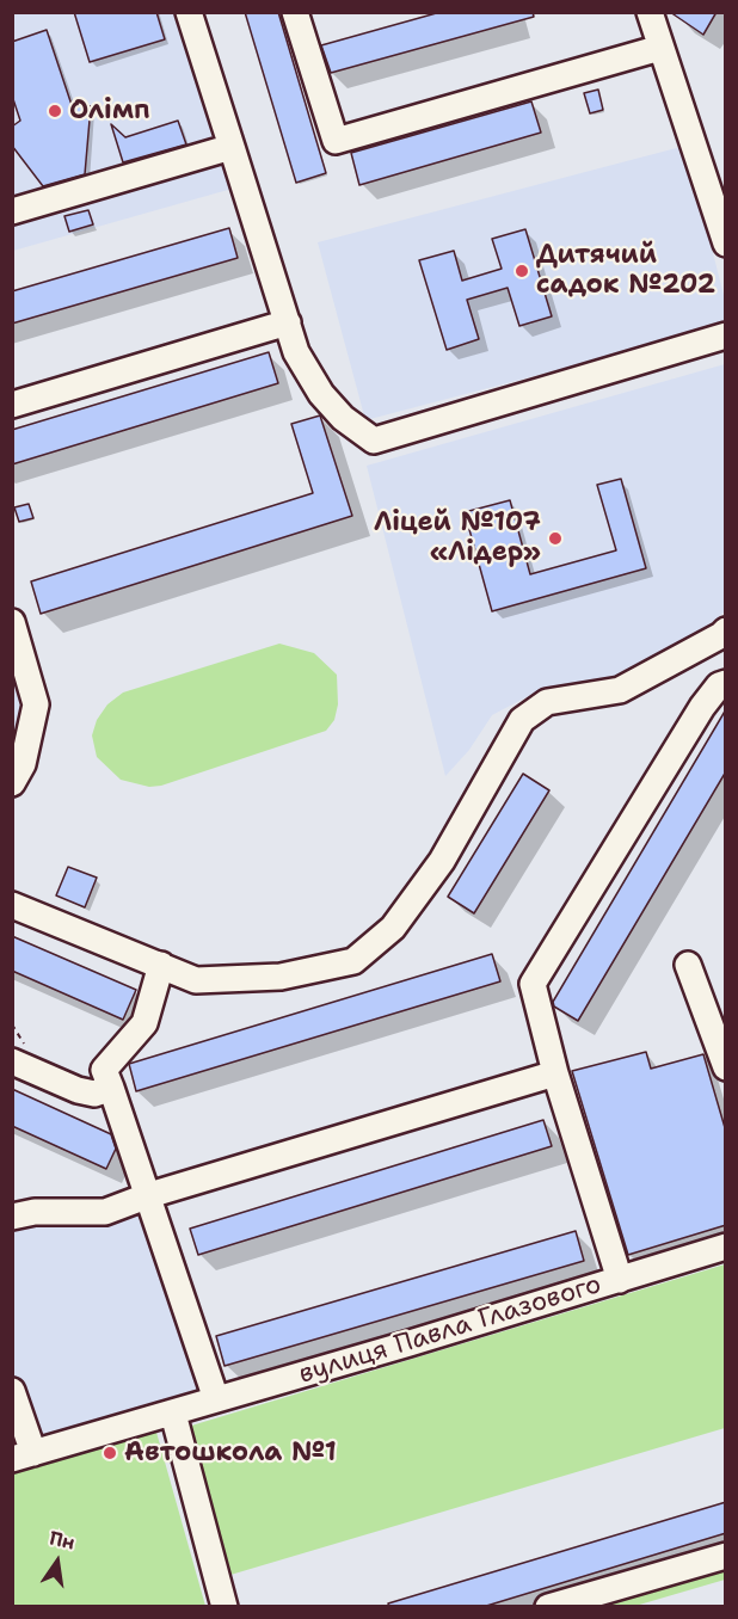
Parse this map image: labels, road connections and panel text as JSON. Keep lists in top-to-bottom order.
{
  "streets": {
    "street": ["вулиця Павла Глазового"]
  },
  "places": [
    "Олімп",
    "Дитячий садок №202",
    "Ліцей №107 «Лідер»",
    "Автошкола №1"
  ],
  "north": "top"
}
